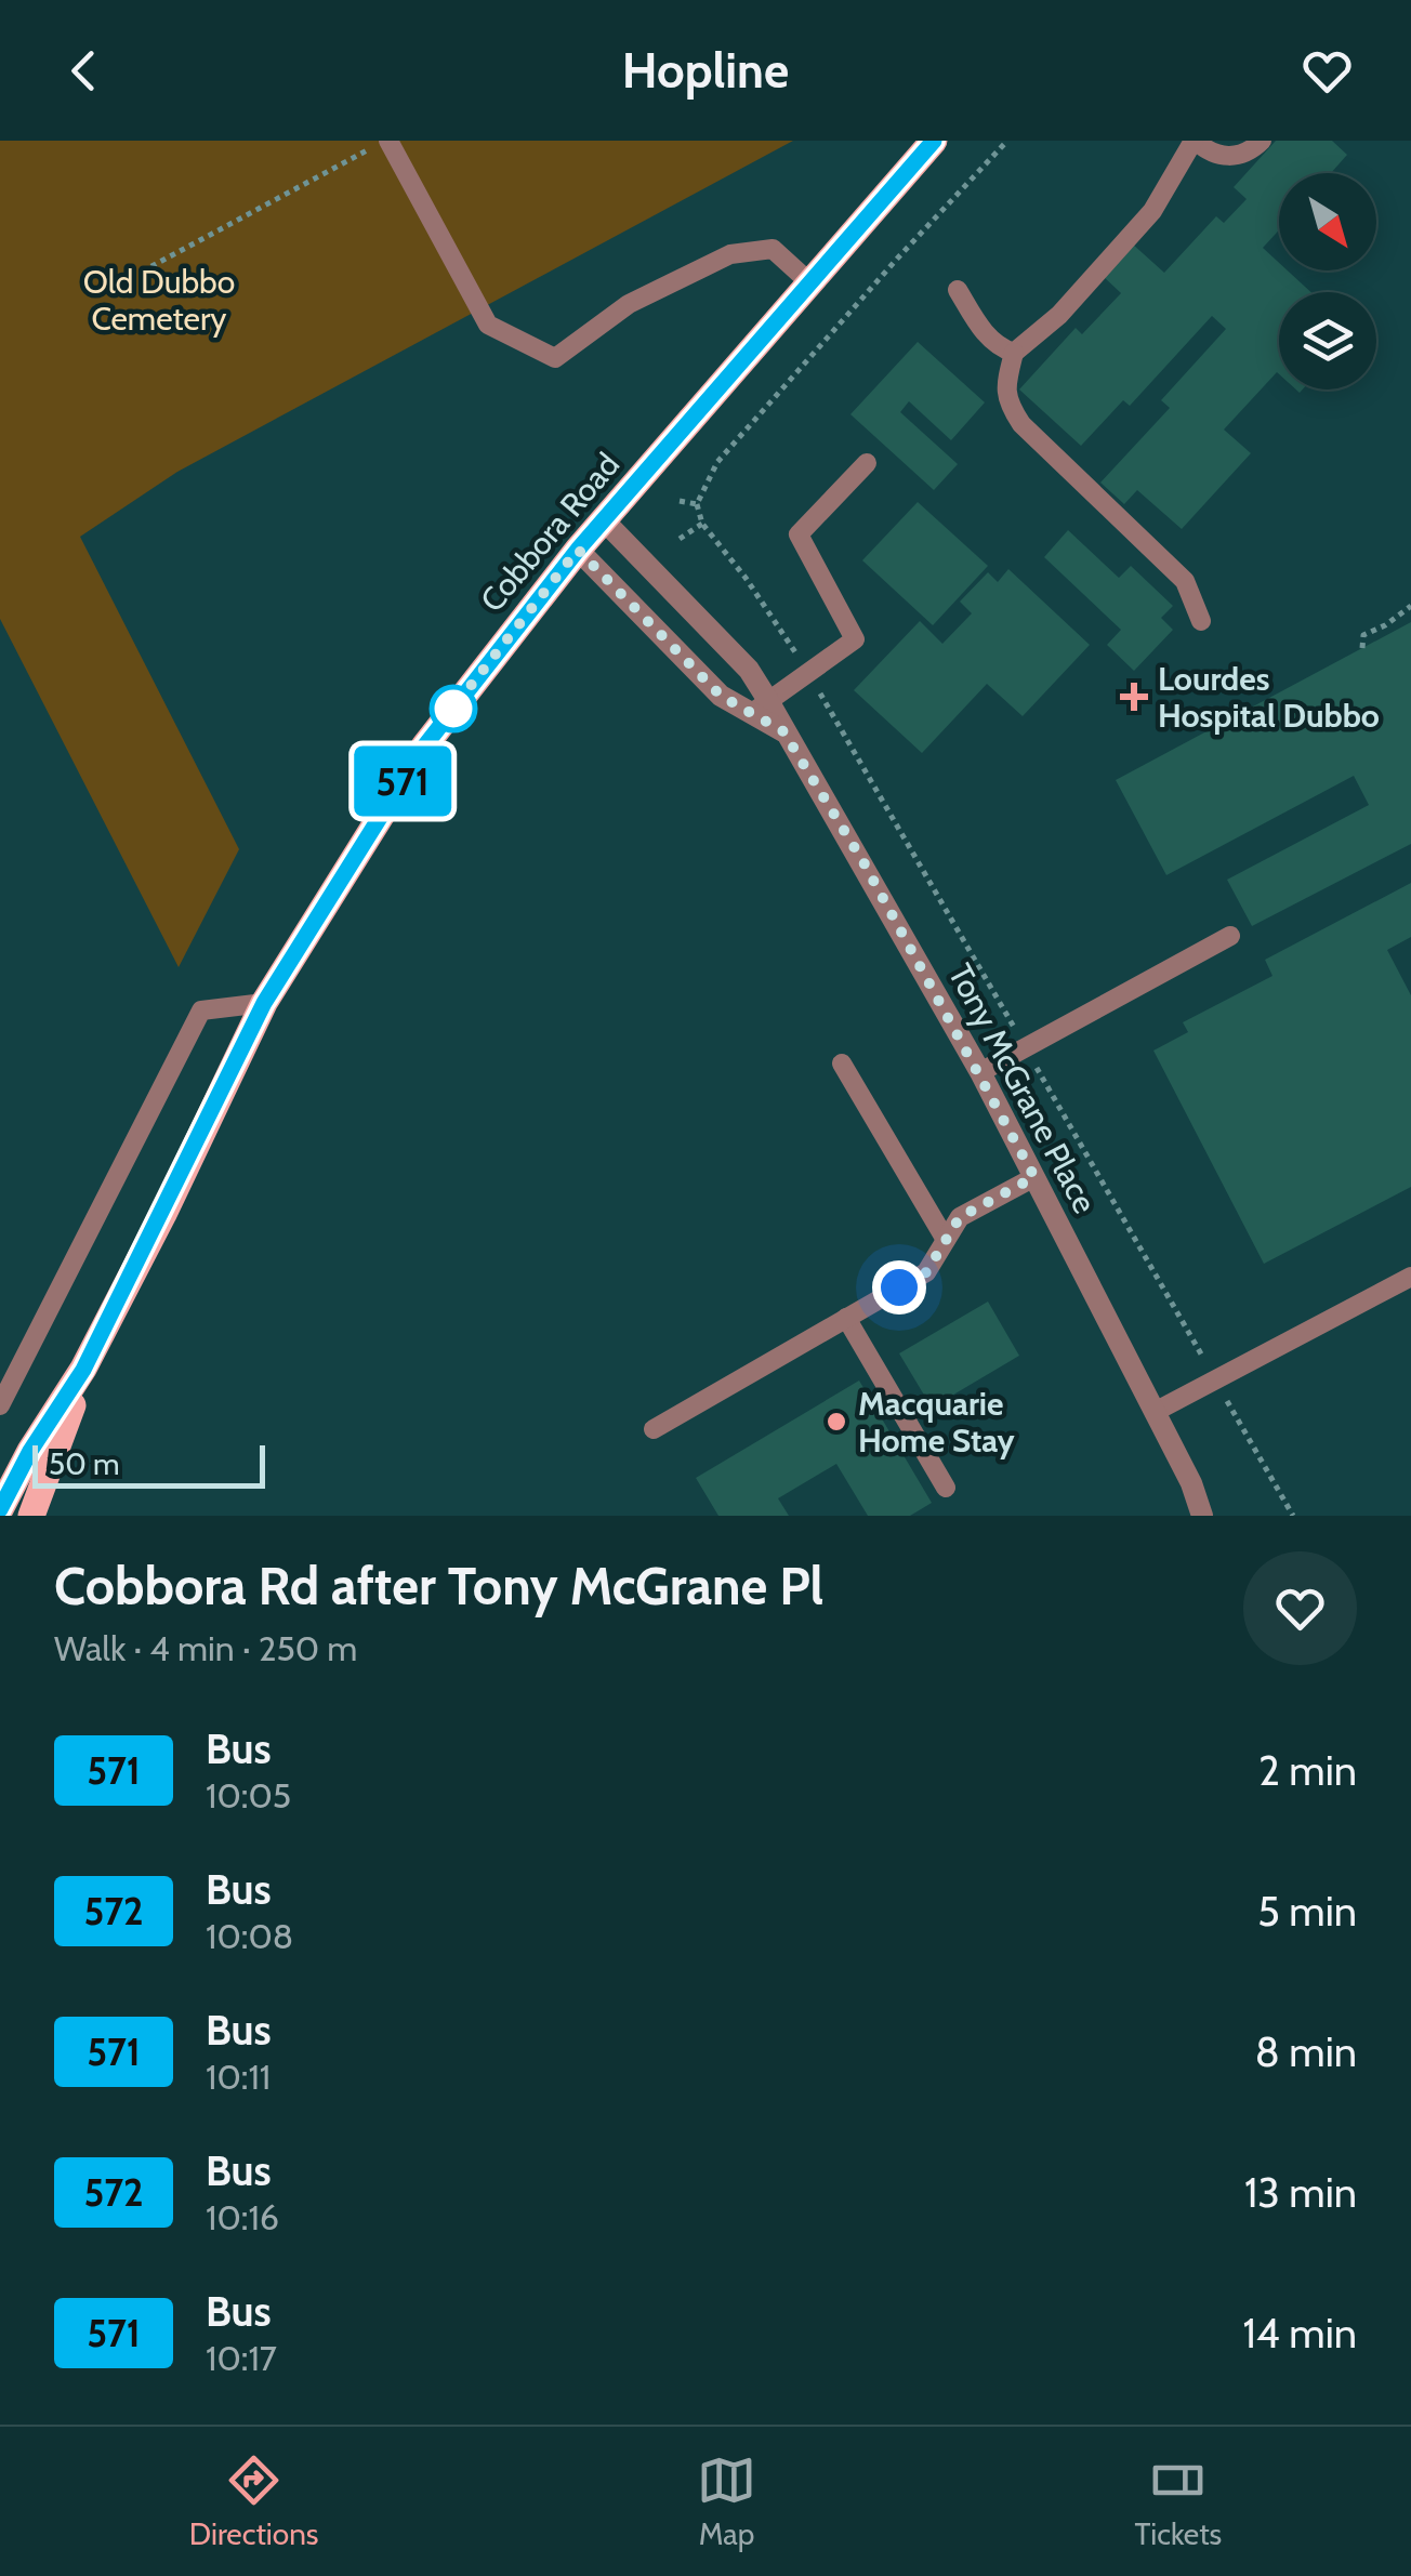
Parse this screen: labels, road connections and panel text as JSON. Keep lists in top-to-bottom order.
{
  "streets": {
    "main road": ["Cobbora Road"],
    "street": ["Tony McGrane Place"]
  },
  "crossings": [
    ["Cobbora Road", "Tony McGrane Place"]
  ],
  "parks": ["Old Dubbo Cemetery"],
  "places": {
    "health": ["Lourdes Hospital Dubbo"],
    "other": ["Macquarie Home Stay"]
  },
  "lines": ["bus line 571"],
  "scale_bar": "50 m",
  "north": "bottom right",
  "page": {
    "header": "Hopline",
    "on_map": "571",
    "scale": "50 m",
    "heading": ["Cobbora Rd after Tony McGrane Pl", "Walk · 4 min · 250 m"],
    "list": [
      {
        "mark": "571",
        "name": "Bus",
        "note": "10:05",
        "value": "2 min"
      },
      {
        "mark": "572",
        "name": "Bus",
        "note": "10:08",
        "value": "5 min"
      },
      {
        "mark": "571",
        "name": "Bus",
        "note": "10:11",
        "value": "8 min"
      },
      {
        "mark": "572",
        "name": "Bus",
        "note": "10:16",
        "value": "13 min"
      },
      {
        "mark": "571",
        "name": "Bus",
        "note": "10:17",
        "value": "14 min"
      }
    ],
    "tabs": ["Directions", "Map", "Tickets"]
  }
}
